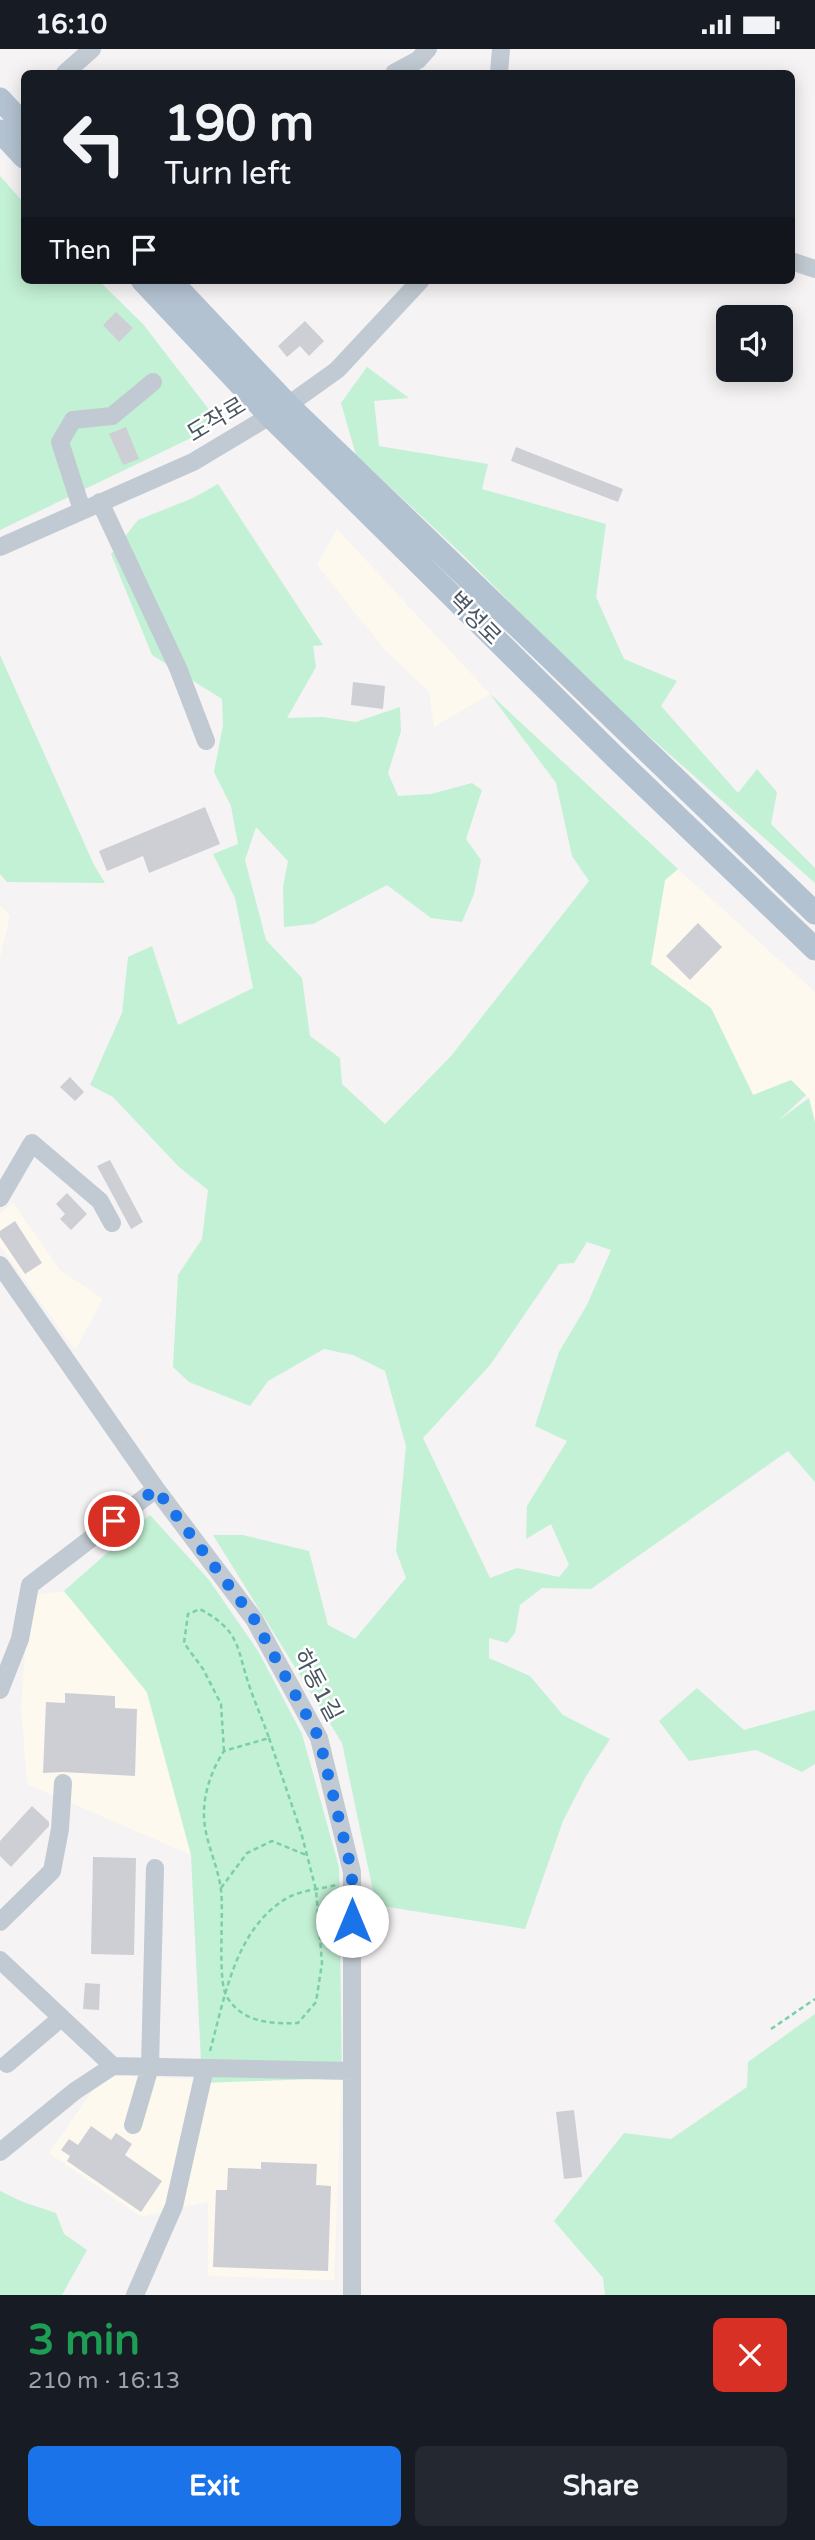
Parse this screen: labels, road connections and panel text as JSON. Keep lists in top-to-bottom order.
{
  "streets": {
    "main road": ["벽성로"],
    "street": ["도작로", "하동1길"]
  },
  "crossings": [
    ["도작로", "벽성로"]
  ],
  "page": {
    "status": "16:10",
    "turn": ["190 m", "Turn left"],
    "then": "Then",
    "heading": ["3 min", "210 m · 16:13"],
    "buttons": ["Exit", "Share"]
  }
}
